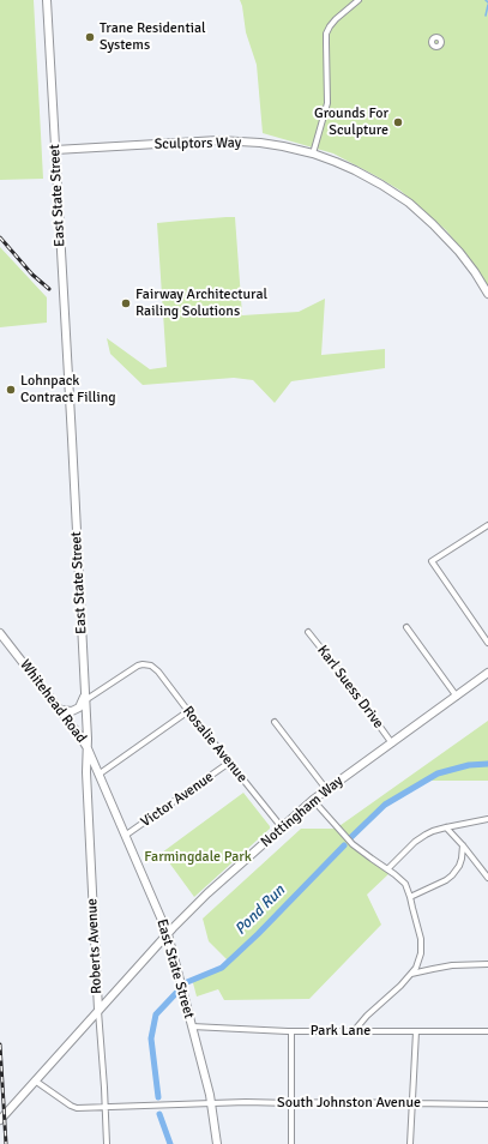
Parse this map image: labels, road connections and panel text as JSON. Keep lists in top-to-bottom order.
{
  "streets": {
    "street": [
      "Sculptors Way",
      "East State Street",
      "Karl Suess Drive",
      "Whitehead Road",
      "Rosalie Avenue",
      "Victor Avenue",
      "Nottingham Way",
      "Roberts Avenue",
      "Park Lane",
      "South Johnston Avenue"
    ]
  },
  "crossings": [
    ["Sculptors Way", "East State Street"],
    ["East State Street", "Whitehead Road"],
    ["East State Street", "Rosalie Avenue"],
    ["East State Street", "Victor Avenue"],
    ["East State Street", "Nottingham Way"],
    ["East State Street", "Roberts Avenue"],
    ["East State Street", "Park Lane"],
    ["East State Street", "South Johnston Avenue"],
    ["Karl Suess Drive", "Nottingham Way"],
    ["Whitehead Road", "Roberts Avenue"],
    ["Rosalie Avenue", "Victor Avenue"],
    ["Rosalie Avenue", "Nottingham Way"],
    ["Nottingham Way", "Roberts Avenue"],
    ["Nottingham Way", "South Johnston Avenue"],
    ["Roberts Avenue", "South Johnston Avenue"]
  ],
  "water": ["Pond Run"],
  "parks": ["Farmingdale Park"],
  "places": [
    "Trane Residential Systems",
    "Grounds For Sculpture",
    "Fairway Architectural Railing Solutions",
    "Lohnpack Contract Filling"
  ]
}
